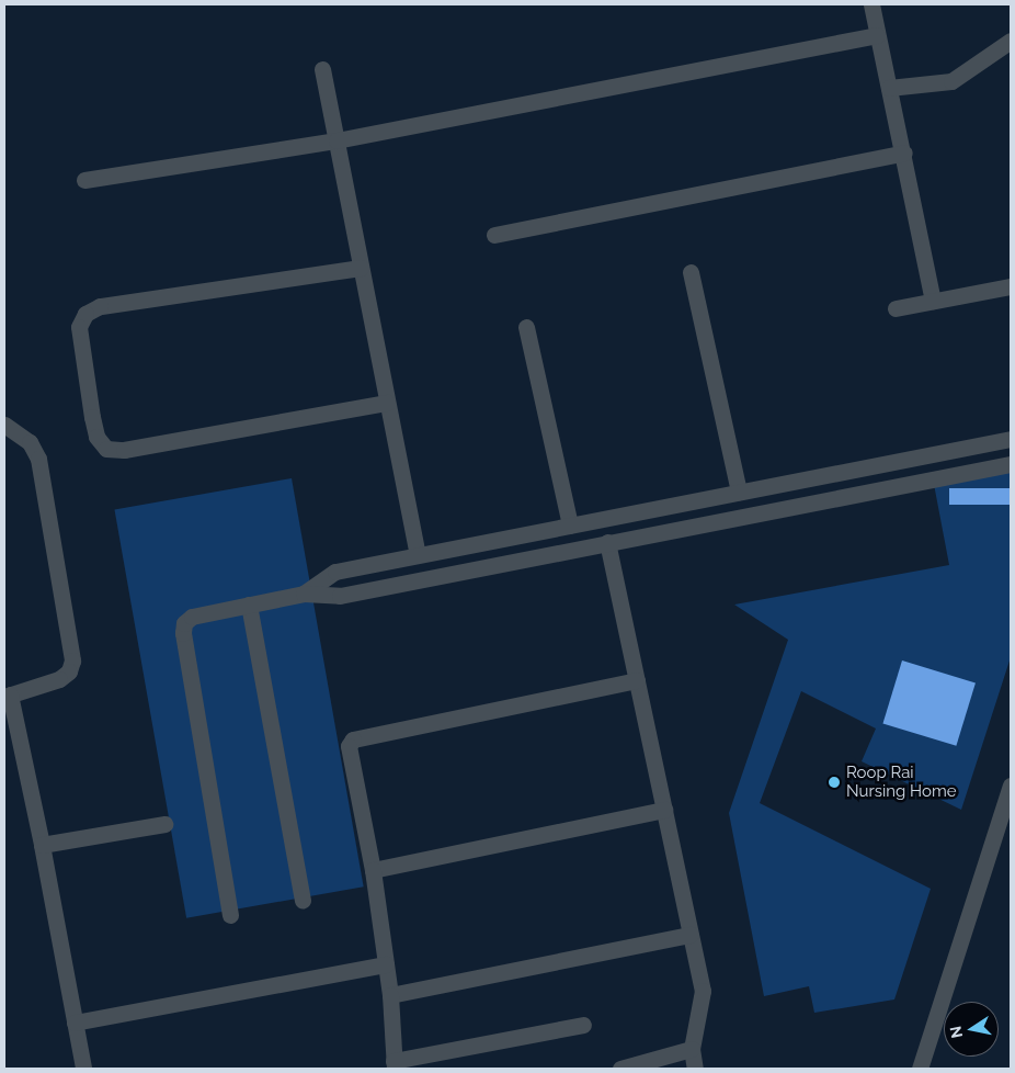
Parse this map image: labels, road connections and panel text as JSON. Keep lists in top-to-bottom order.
{
  "places": ["Roop Rai Nursing Home"],
  "north": "left"
}
